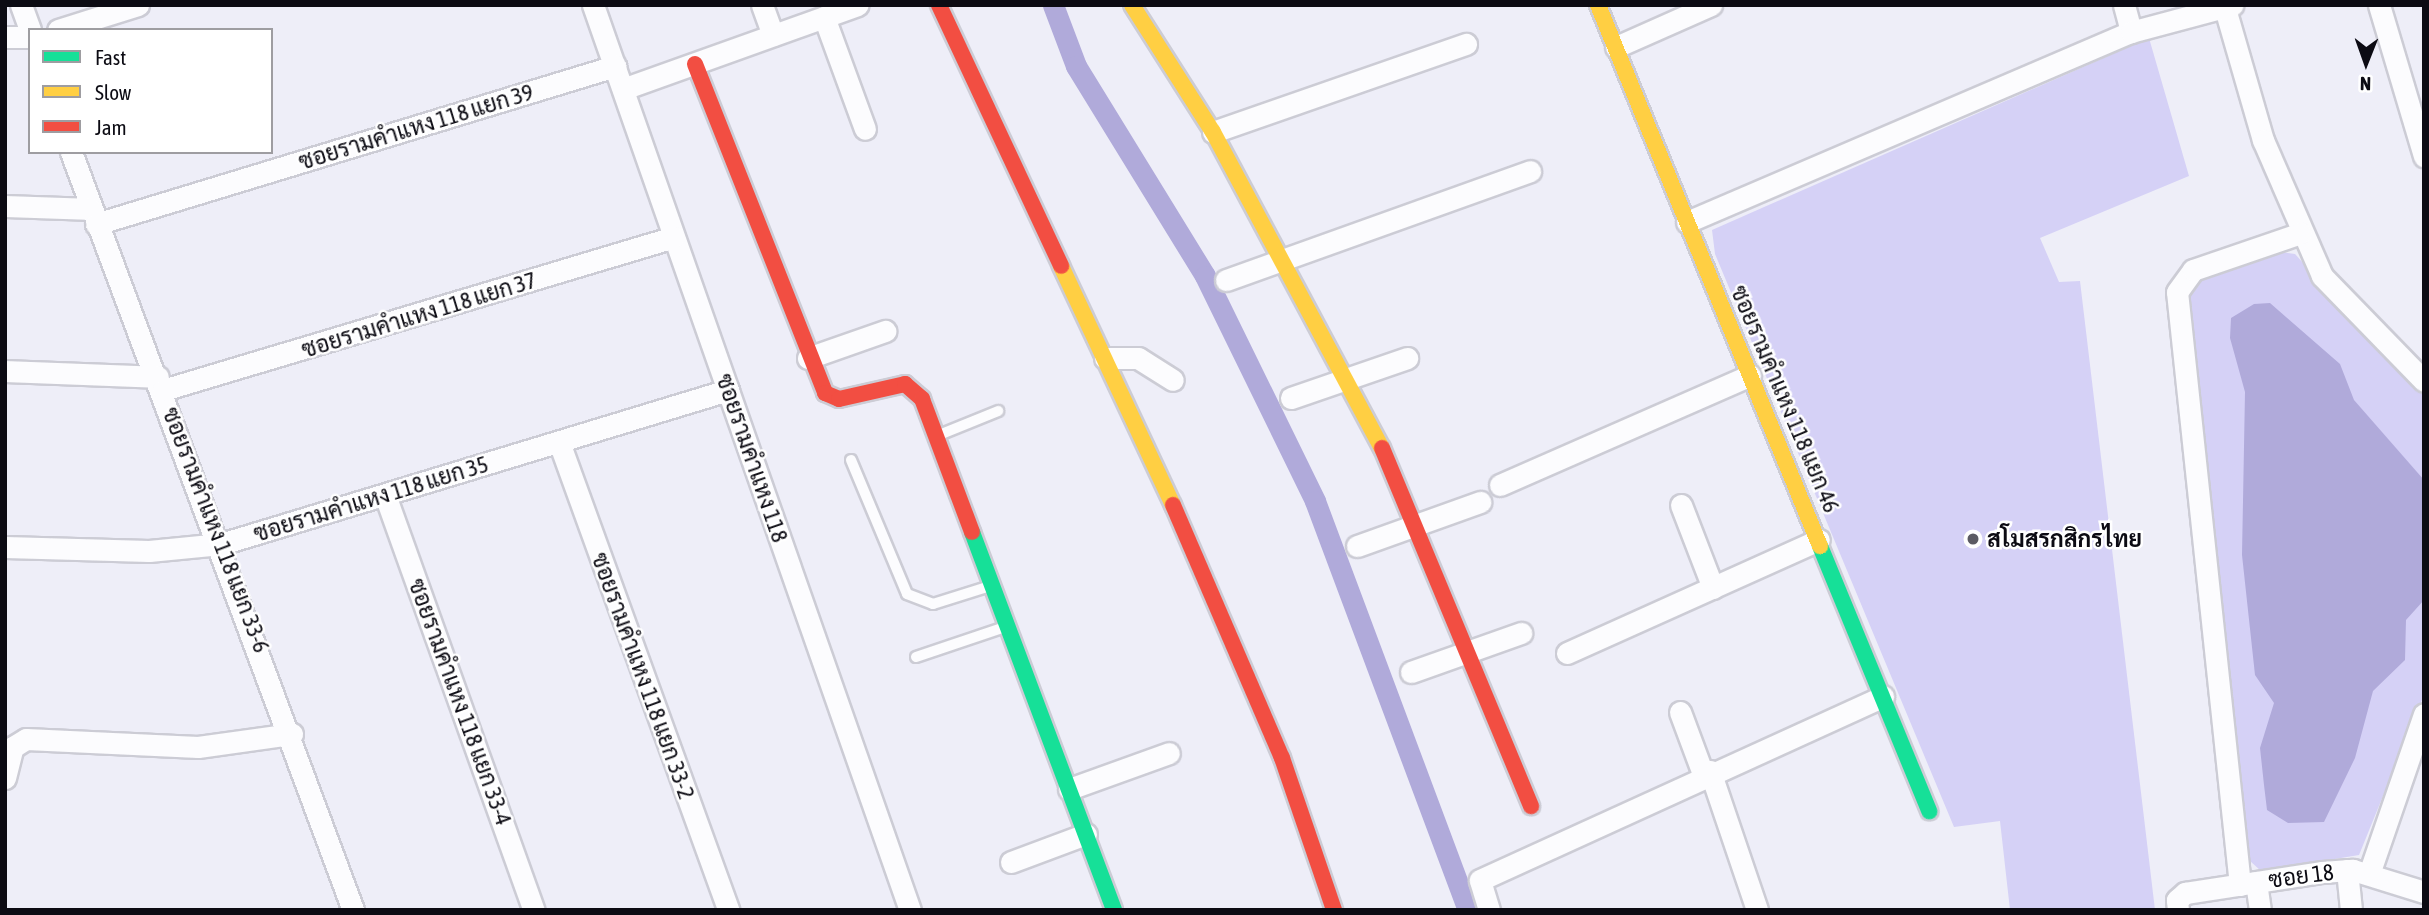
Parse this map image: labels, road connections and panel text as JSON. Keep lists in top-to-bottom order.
{
  "streets": {
    "street": [
      "ซอยรามคำแหง 118 แยก 39",
      "ซอยรามคำแหง 118 แยก 37",
      "ซอยรามคำแหง 118 แยก 46",
      "ซอยรามคำแหง 118",
      "ซอยรามคำแหง 118 แยก 35",
      "ซอยรามคำแหง 118 แยก 33-6",
      "ซอยรามคำแหง 118 แยก 33-2",
      "ซอยรามคำแหง 118 แยก 33-4",
      "ซอย 18"
    ]
  },
  "crossings": [
    ["ซอยรามคำแหง 118 แยก 39", "ซอยรามคำแหง 118"],
    ["ซอยรามคำแหง 118 แยก 39", "ซอยรามคำแหง 118 แยก 33-6"],
    ["ซอยรามคำแหง 118 แยก 37", "ซอยรามคำแหง 118"],
    ["ซอยรามคำแหง 118 แยก 37", "ซอยรามคำแหง 118 แยก 33-6"],
    ["ซอยรามคำแหง 118", "ซอยรามคำแหง 118 แยก 35"],
    ["ซอยรามคำแหง 118 แยก 35", "ซอยรามคำแหง 118 แยก 33-6"],
    ["ซอยรามคำแหง 118 แยก 35", "ซอยรามคำแหง 118 แยก 33-2"],
    ["ซอยรามคำแหง 118 แยก 35", "ซอยรามคำแหง 118 แยก 33-4"]
  ],
  "places": ["สโมสรกสิกรไทย"],
  "legend": ["Fast", "Slow", "Jam"],
  "north": "bottom"
}
